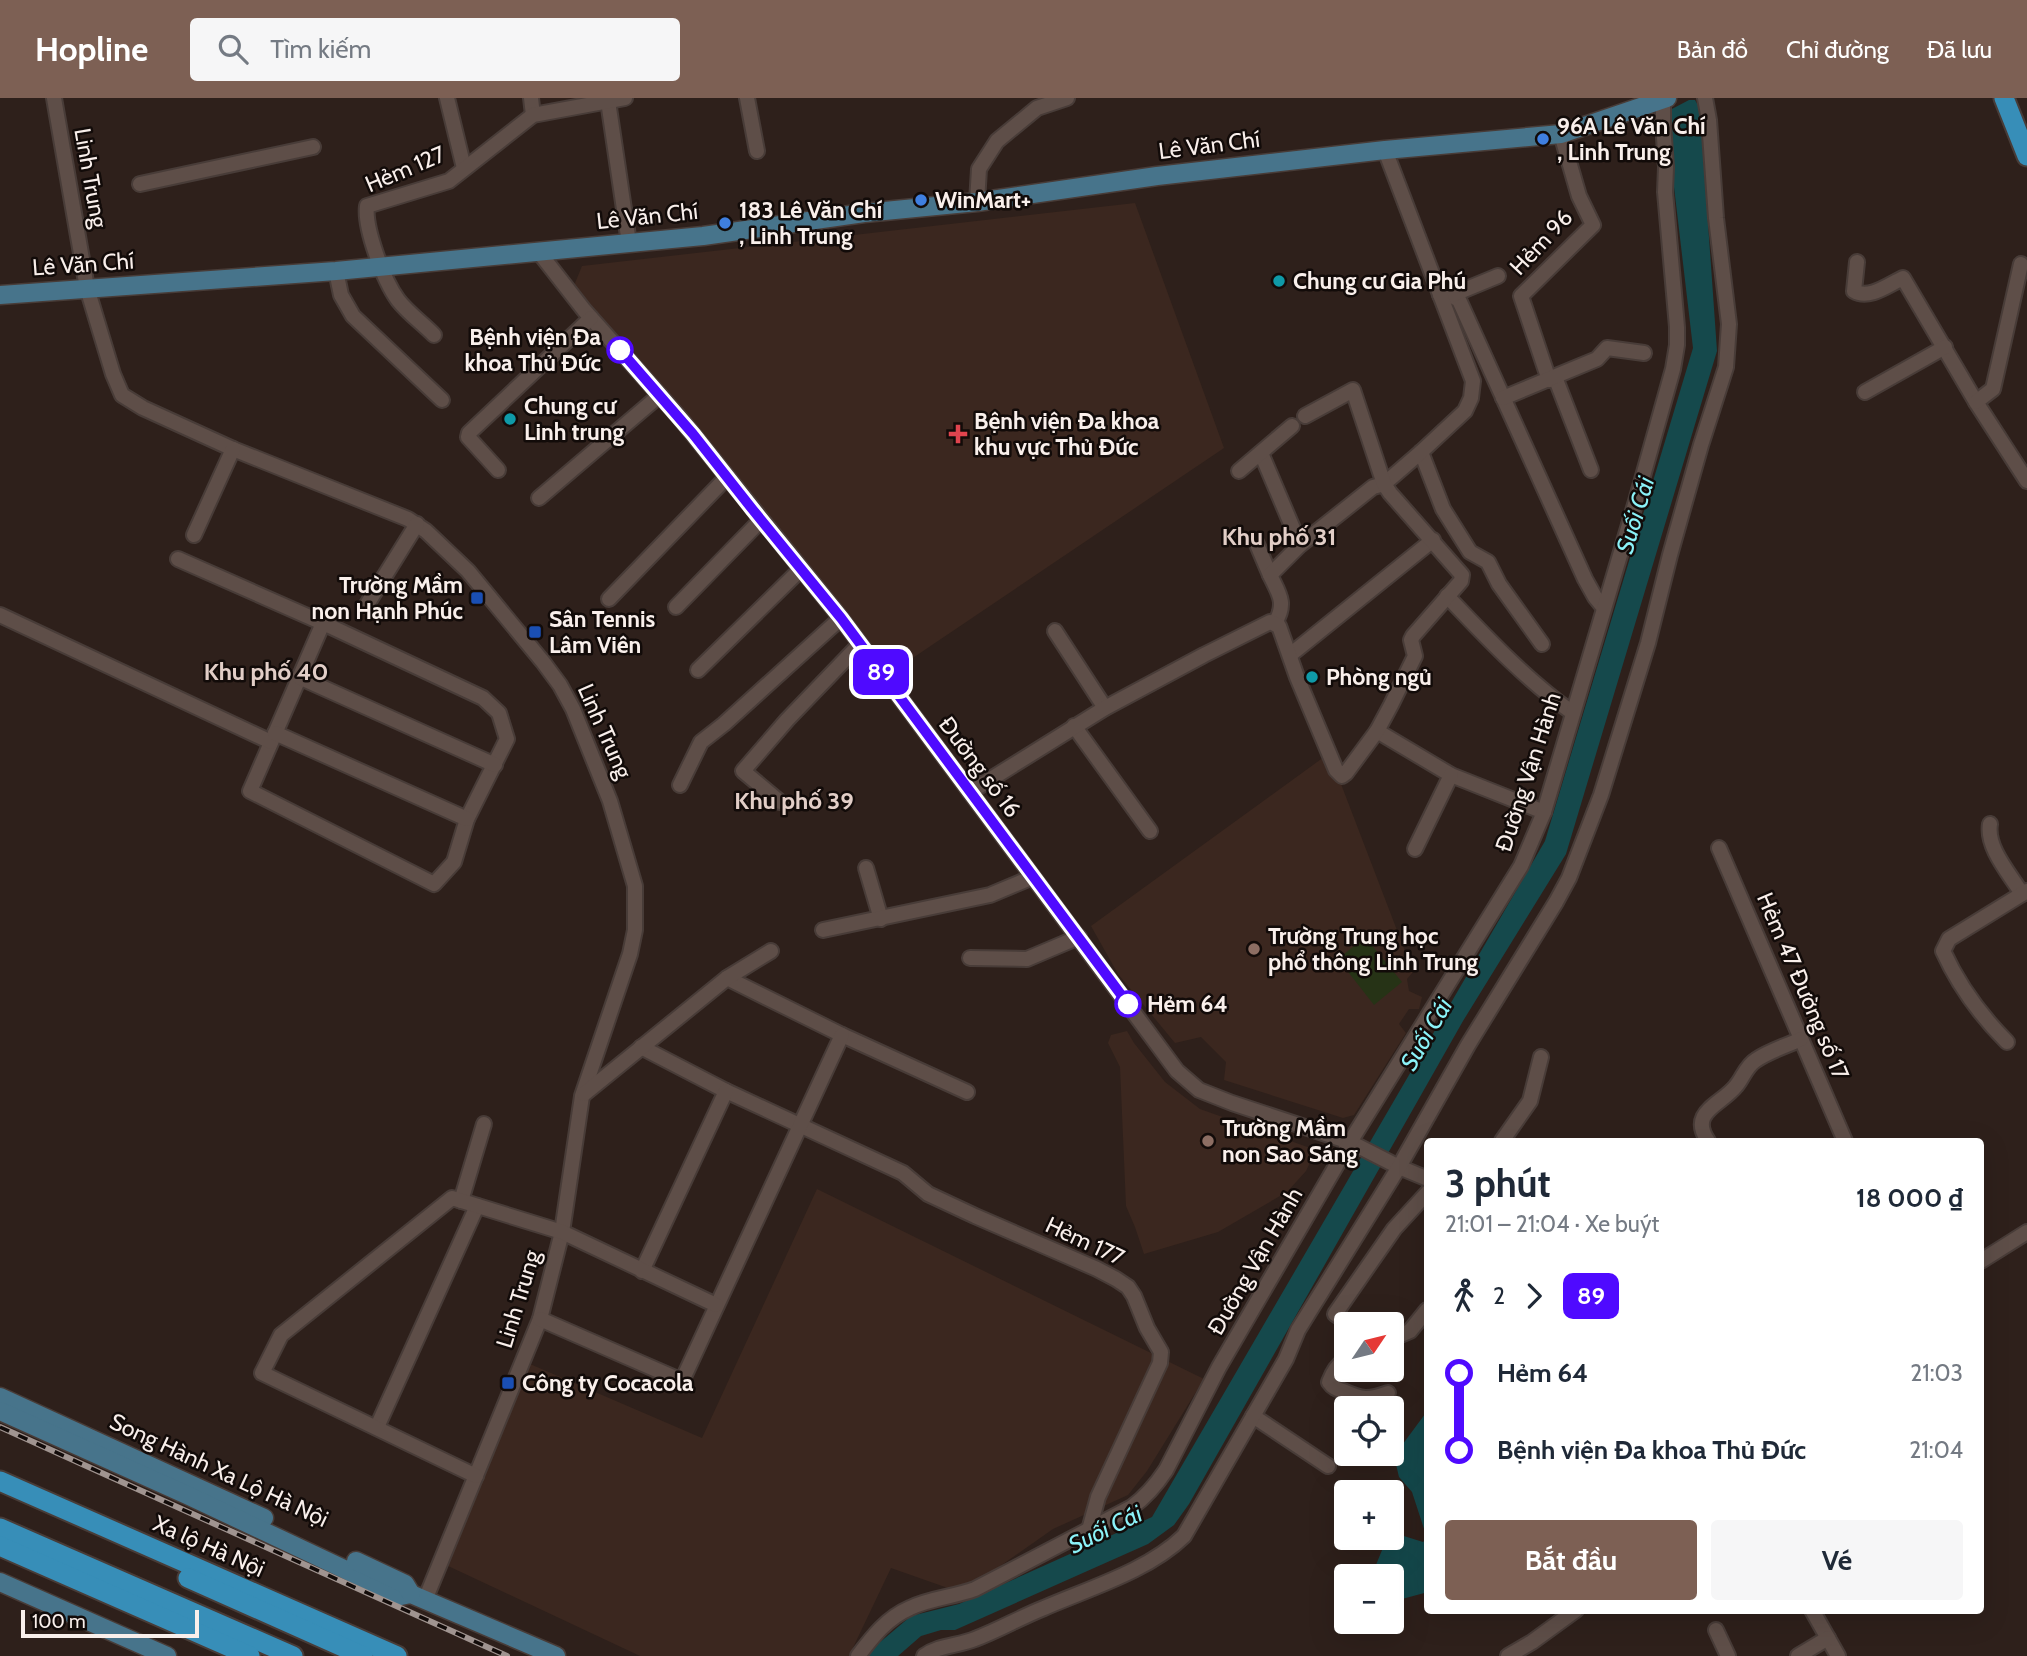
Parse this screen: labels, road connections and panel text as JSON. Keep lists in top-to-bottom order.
{
  "streets": {
    "highway": ["Xa lộ Hà Nội"],
    "main road": ["Lê Văn Chí", "Song Hành Xa Lộ Hà Nội"],
    "street": [
      "Hẻm 127",
      "Linh Trung",
      "Hẻm 96",
      "Đường số 16",
      "Đường Vận Hành",
      "Hẻm 47 Đường số 17",
      "Hẻm 177"
    ]
  },
  "crossings": [
    ["Lê Văn Chí", "Hẻm 127"],
    ["Lê Văn Chí", "Linh Trung"],
    ["Lê Văn Chí", "Hẻm 96"],
    ["Lê Văn Chí", "Đường số 16"],
    ["Lê Văn Chí", "Đường Vận Hành"],
    ["Linh Trung", "Song Hành Xa Lộ Hà Nội"],
    ["Đường số 16", "Đường Vận Hành"],
    ["Đường Vận Hành", "Hẻm 177"]
  ],
  "districts": ["Khu phố 31", "Khu phố 40", "Khu phố 39"],
  "water": ["Suối Cái"],
  "places": {
    "other": [
      "96A Lê Văn Chí , Linh Trung",
      "WinMart+",
      "183 Lê Văn Chí , Linh Trung",
      "Chung cư Gia Phú",
      "Bệnh viện Đa khoa Thủ Đức",
      "Chung cư Linh trung",
      "Phòng ngủ",
      "Trường Trung học phổ thông Linh Trung",
      "Hẻm 64",
      "Trường Mầm non Sao Sáng"
    ],
    "health": ["Bệnh viện Đa khoa khu vực Thủ Đức"],
    "transit": ["Trường Mầm non Hạnh Phúc", "Sân Tennis Lâm Viên", "Công ty Cocacola"]
  },
  "lines": ["bus line 89"],
  "scale_bar": "100 m",
  "north": "top right",
  "page": {
    "header": "Hopline",
    "search": "Tìm kiếm",
    "nav": ["Bản đồ", "Chỉ đường", "Đã lưu"],
    "on_map": "89",
    "heading": ["3 phút", "21:01 – 21:04 · Xe buýt", "18 000 ₫"],
    "legs": ["2", "89"],
    "map_buttons": ["+", "−"],
    "list": [
      {
        "name": "Hẻm 64",
        "value": "21:03"
      },
      {
        "name": "Bệnh viện Đa khoa Thủ Đức",
        "value": "21:04"
      }
    ],
    "buttons": ["Bắt đầu", "Vé"],
    "scale": "100 m"
  }
}
